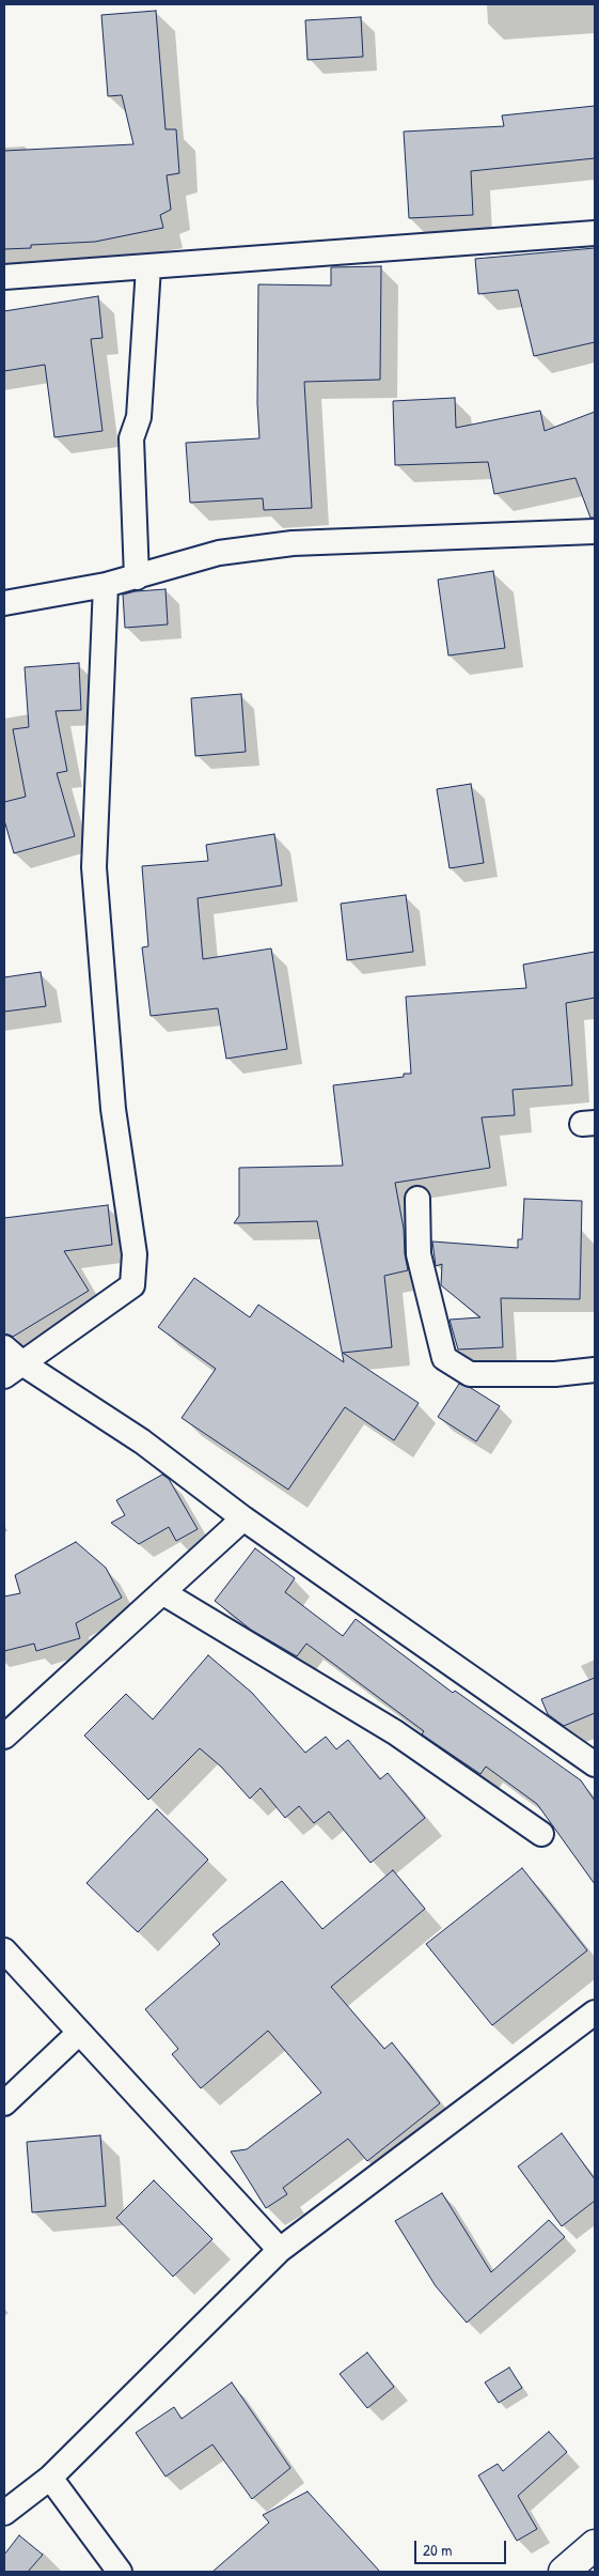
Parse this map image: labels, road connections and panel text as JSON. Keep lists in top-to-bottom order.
{
  "scale_bar": "20 m"
}
